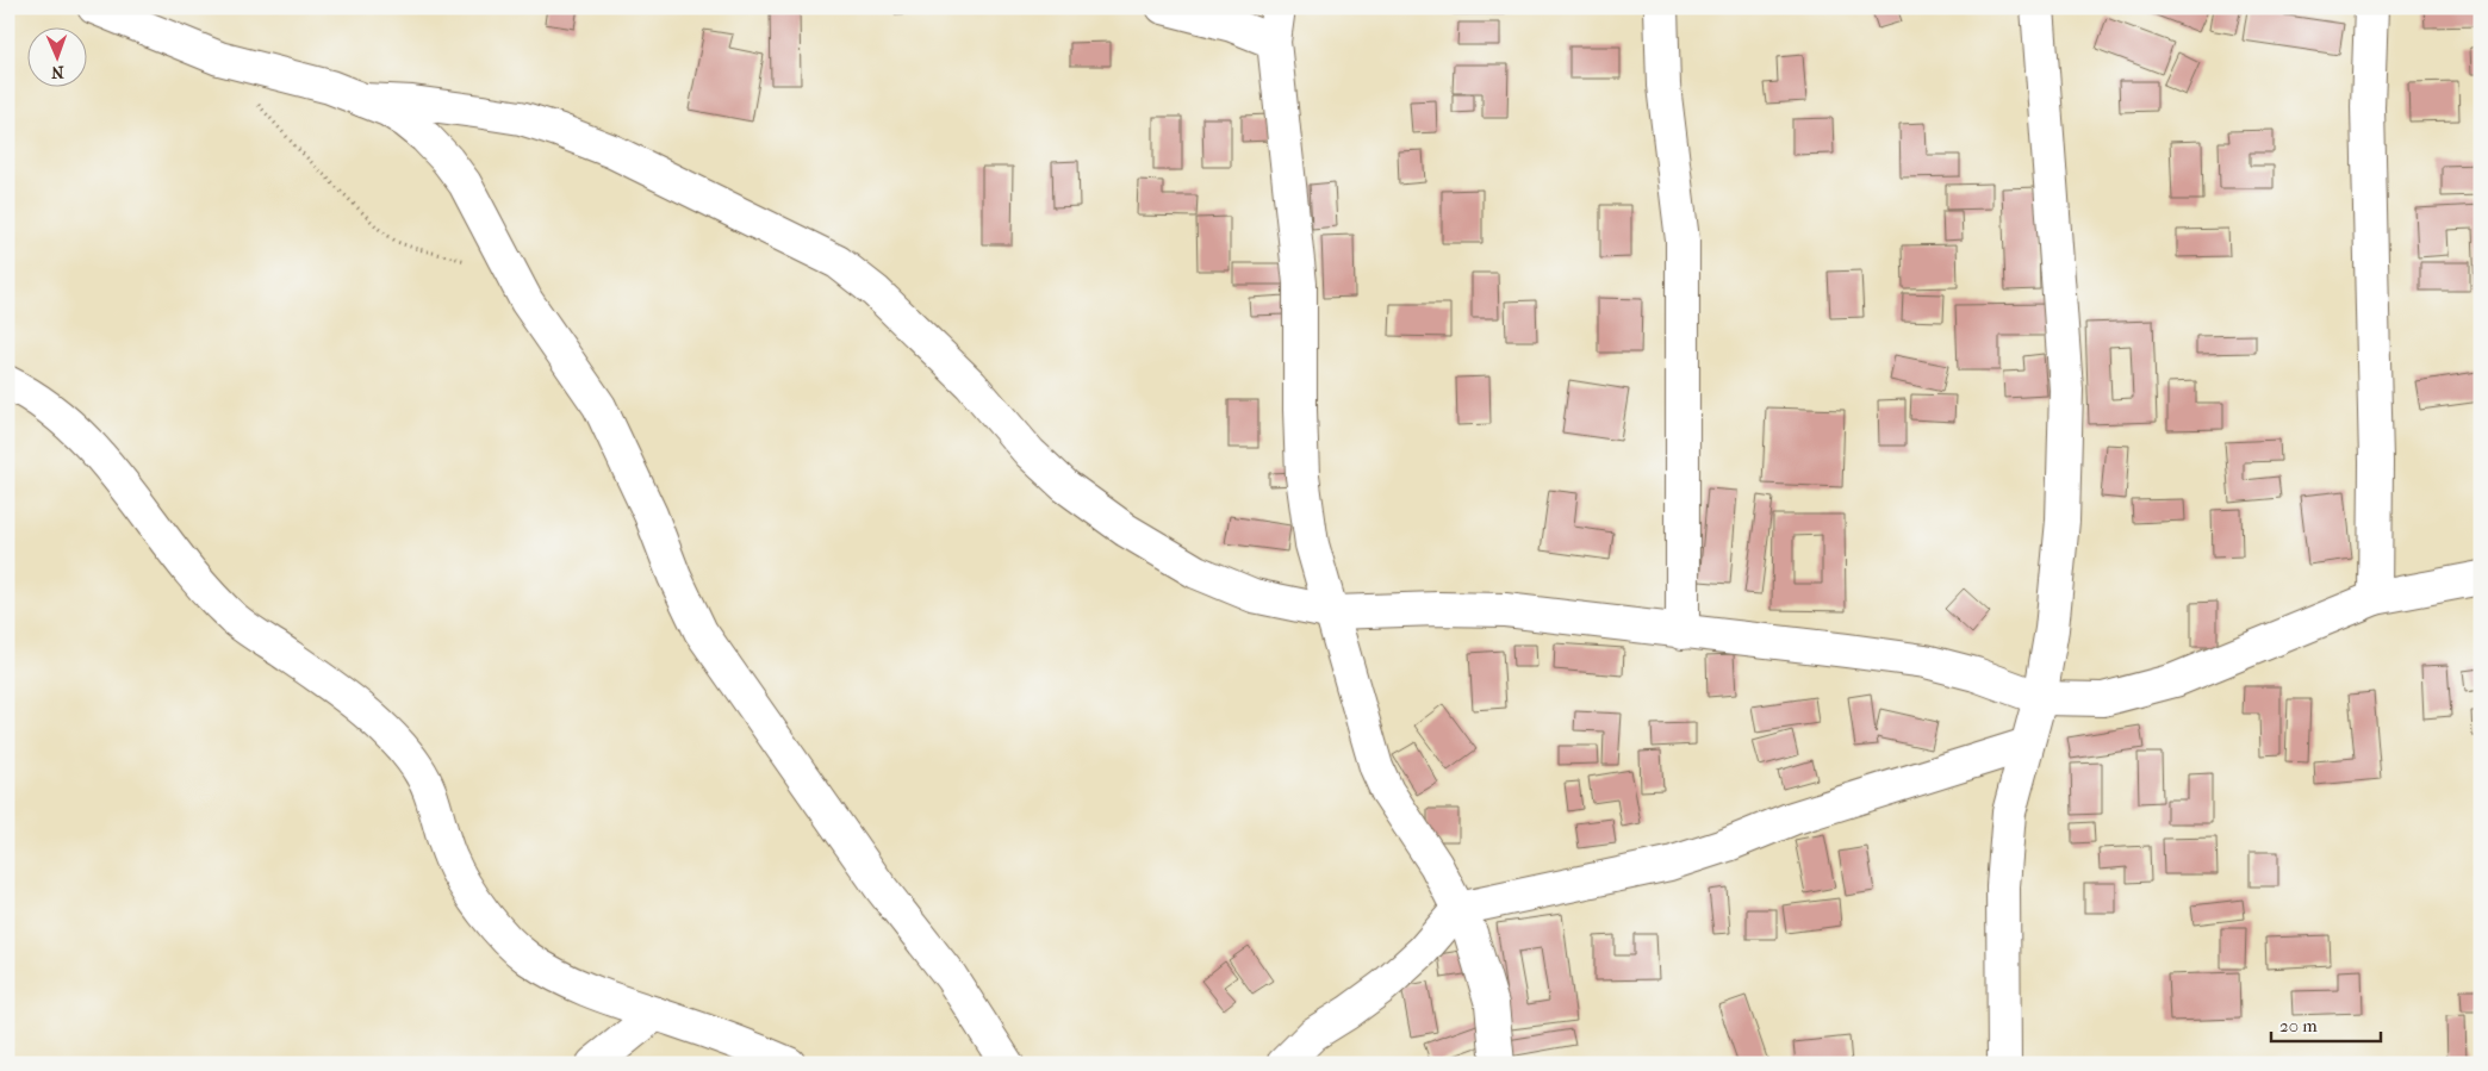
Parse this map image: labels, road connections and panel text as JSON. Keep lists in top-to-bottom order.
{
  "scale_bar": "20 m",
  "north": "bottom"
}
